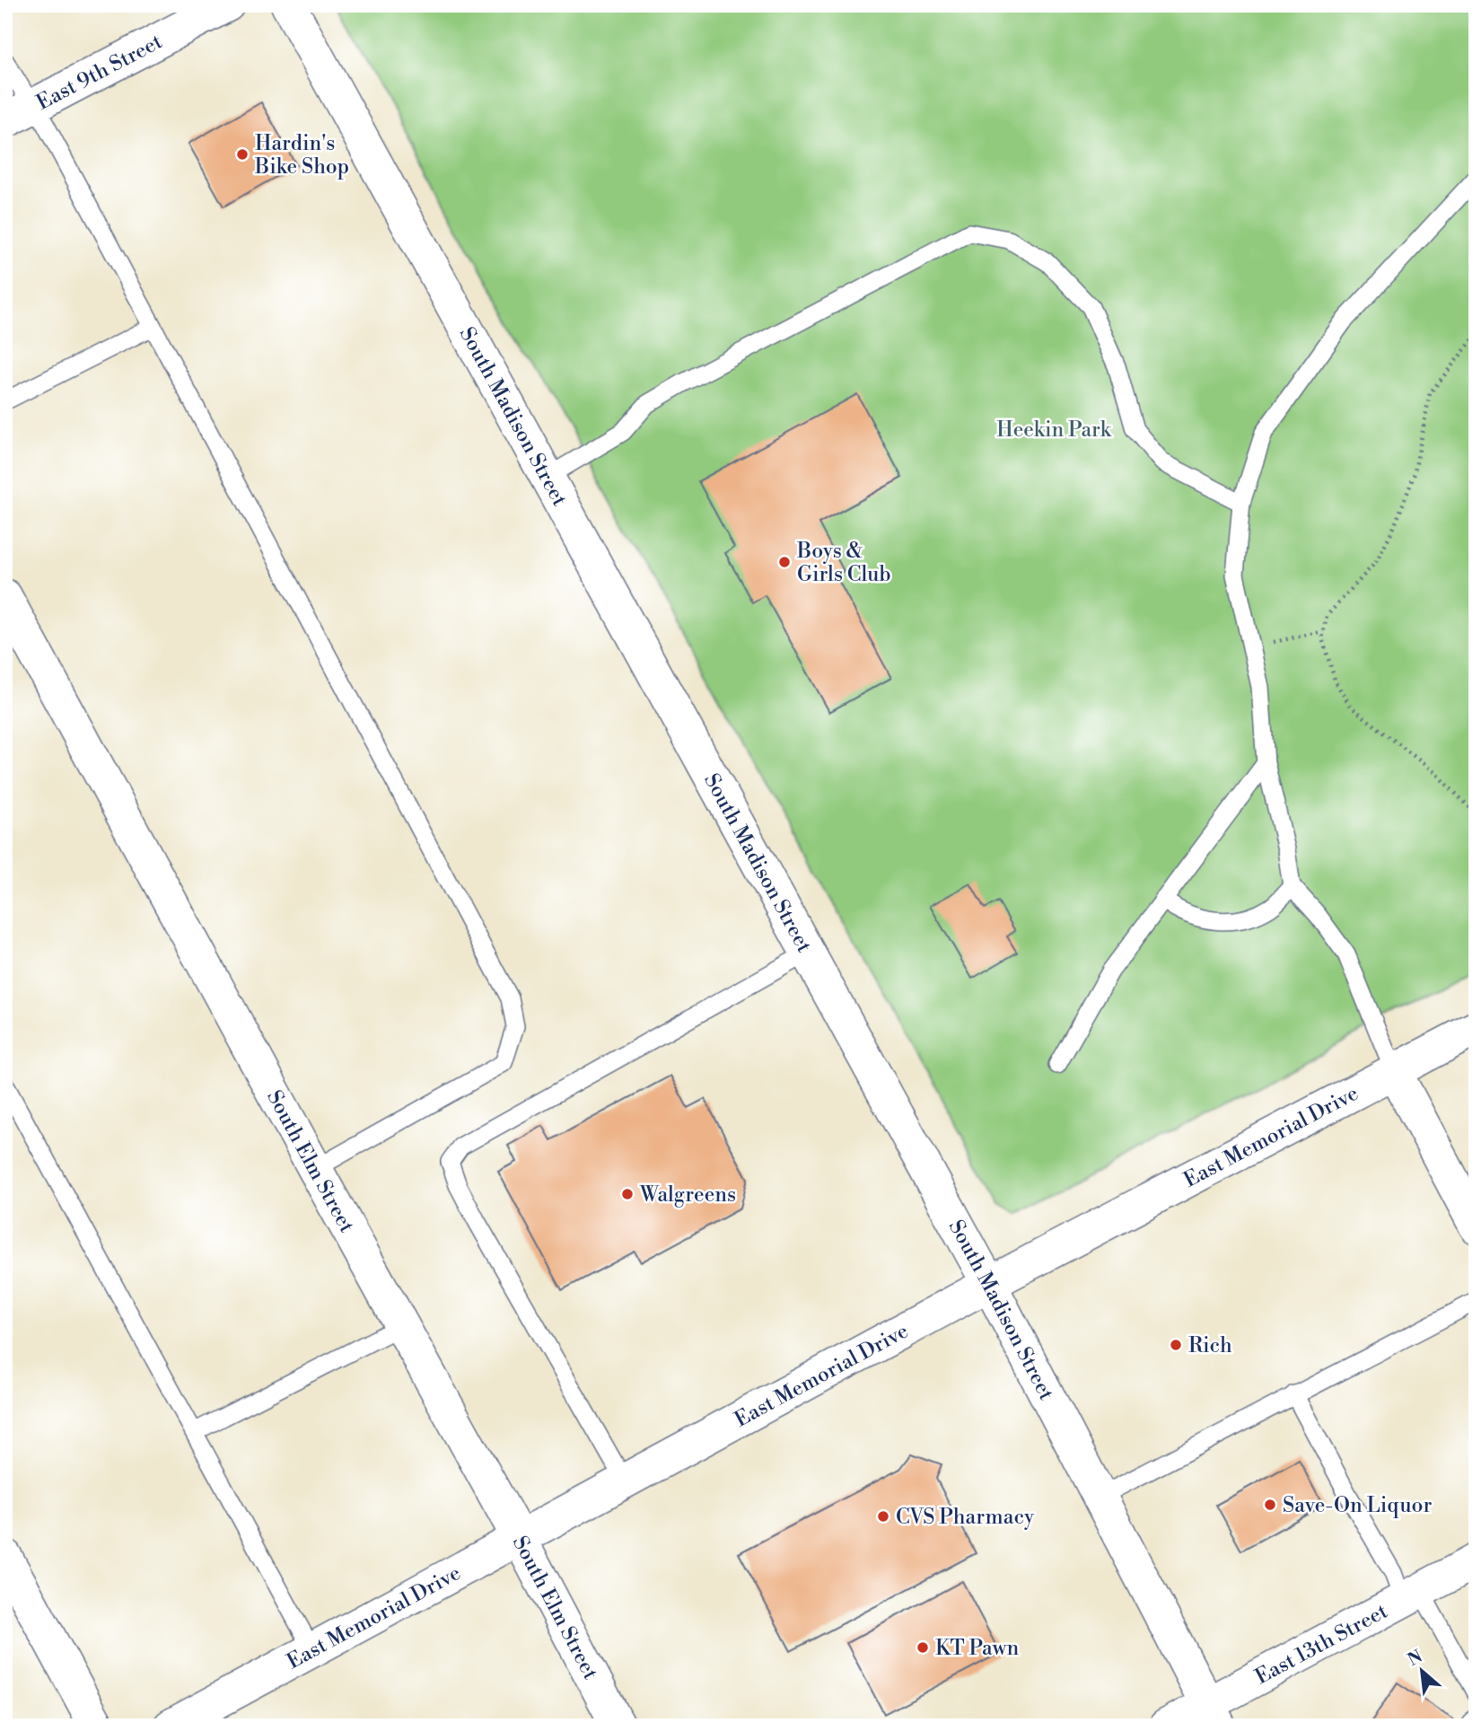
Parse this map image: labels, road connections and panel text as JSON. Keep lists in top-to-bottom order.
{
  "streets": {
    "main road": [
      "East 9th Street",
      "South Madison Street",
      "East Memorial Drive",
      "South Elm Street",
      "East 13th Street"
    ]
  },
  "crossings": [
    ["South Madison Street", "East Memorial Drive"],
    ["South Madison Street", "East 13th Street"],
    ["East Memorial Drive", "South Elm Street"]
  ],
  "parks": ["Heekin Park"],
  "places": [
    "Hardin's Bike Shop",
    "Boys & Girls Club",
    "Walgreens",
    "Rich",
    "Save-On Liquor",
    "CVS Pharmacy",
    "KT Pawn"
  ],
  "north": "top left"
}
